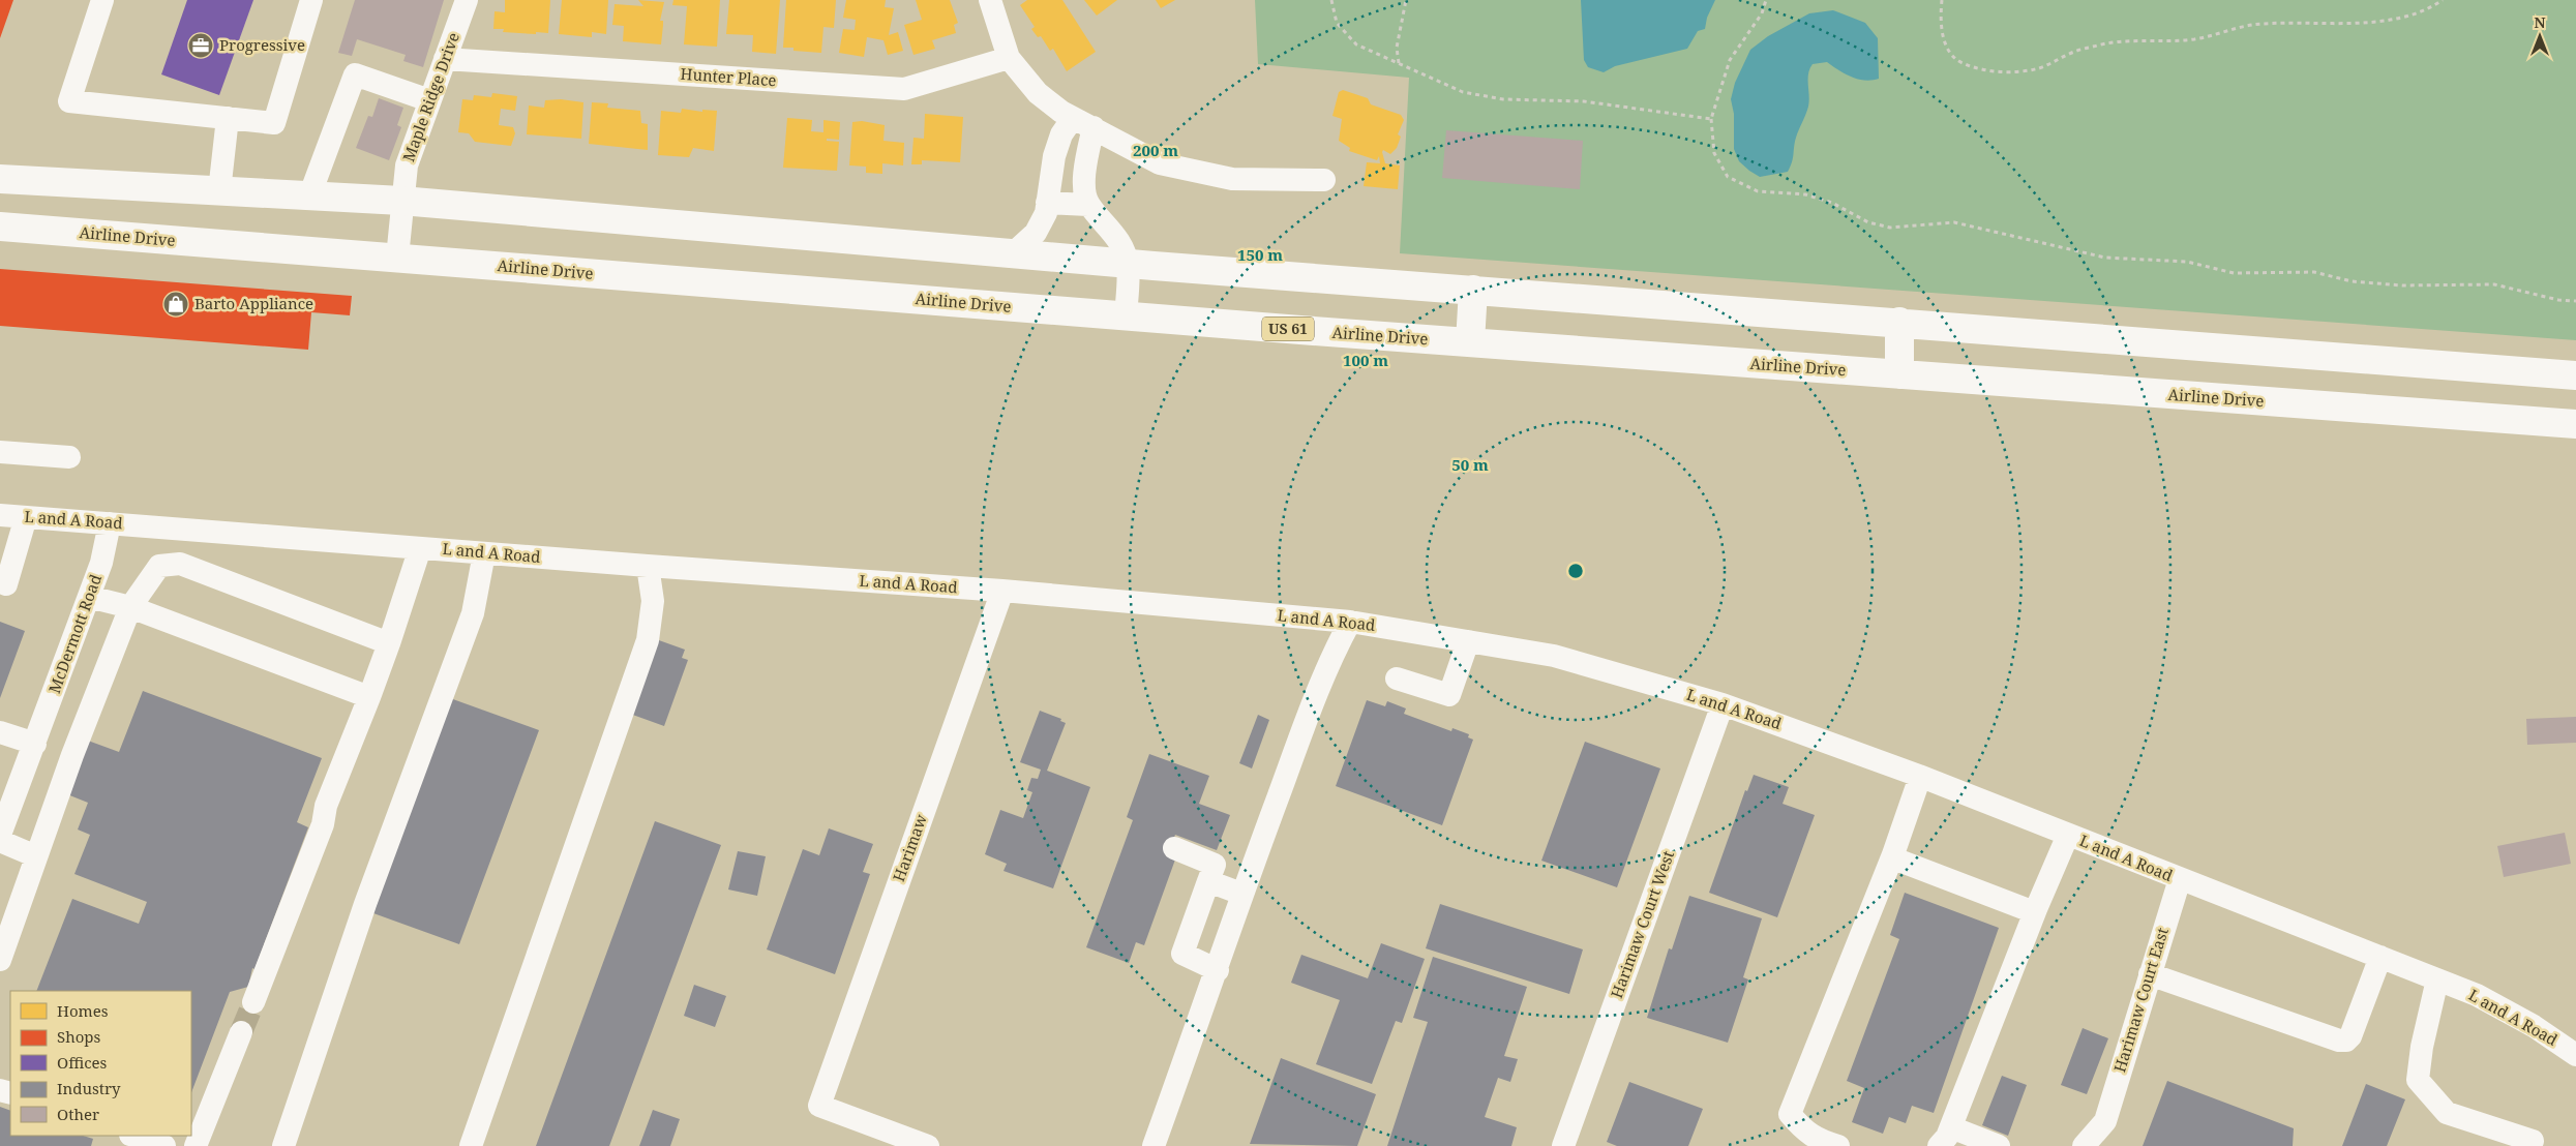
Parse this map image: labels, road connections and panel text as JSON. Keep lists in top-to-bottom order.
{
  "streets": {
    "highway": ["Airline Drive", "US 61"],
    "street": [
      "Hunter Place",
      "Maple Ridge Drive",
      "L and A Road",
      "McDermott Road",
      "Harimaw",
      "Harimaw Court West",
      "Harimaw Court East"
    ]
  },
  "crossings": [
    ["Hunter Place", "Maple Ridge Drive"],
    ["Maple Ridge Drive", "Airline Drive"],
    ["L and A Road", "McDermott Road"],
    ["L and A Road", "Harimaw"],
    ["L and A Road", "Harimaw Court West"],
    ["L and A Road", "Harimaw Court East"]
  ],
  "places": {
    "office": ["Progressive"],
    "shop": ["Barto Appliance"]
  },
  "legend": [
    "Homes",
    "Shops",
    "Offices",
    "Industry",
    "Other"
  ],
  "north": "top",
  "rings": [
    "200 m",
    "150 m",
    "100 m",
    "50 m"
  ]
}
